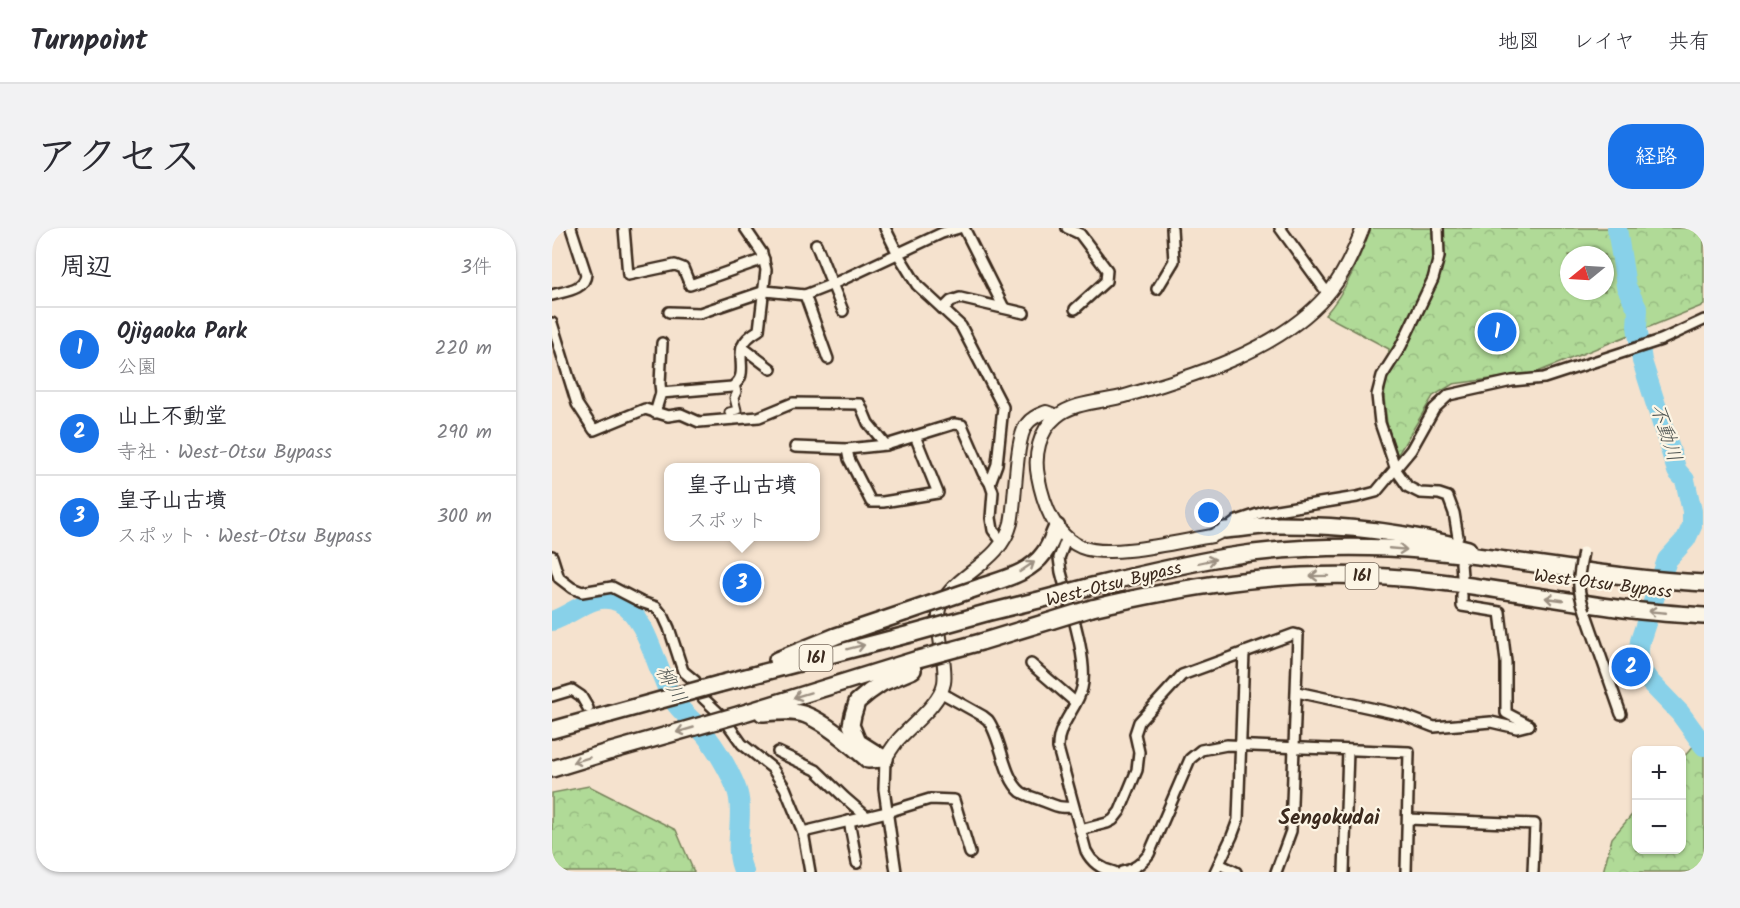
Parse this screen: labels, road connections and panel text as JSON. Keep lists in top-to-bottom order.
{
  "streets": {
    "highway": ["161", "West-Otsu Bypass"]
  },
  "districts": ["Sengokudai"],
  "water": ["不動川", "柳川"],
  "north": "left",
  "page": {
    "header": "Turnpoint",
    "nav": ["地図", "レイヤ", "共有"],
    "title": "アクセス",
    "buttons": "経路",
    "heading": ["周辺", "3件"],
    "list": [
      {
        "mark": "1",
        "name": "Ojigaoka Park",
        "note": "公園",
        "value": "220 m"
      },
      {
        "mark": "2",
        "name": "山上不動堂",
        "note": "寺社 · West-Otsu Bypass",
        "value": "290 m"
      },
      {
        "mark": "3",
        "name": "皇子山古墳",
        "note": "スポット · West-Otsu Bypass",
        "value": "300 m"
      }
    ],
    "pins": ["1", "3", "2"],
    "popup": ["皇子山古墳", "スポット"],
    "map_buttons": ["+", "−"]
  }
}
